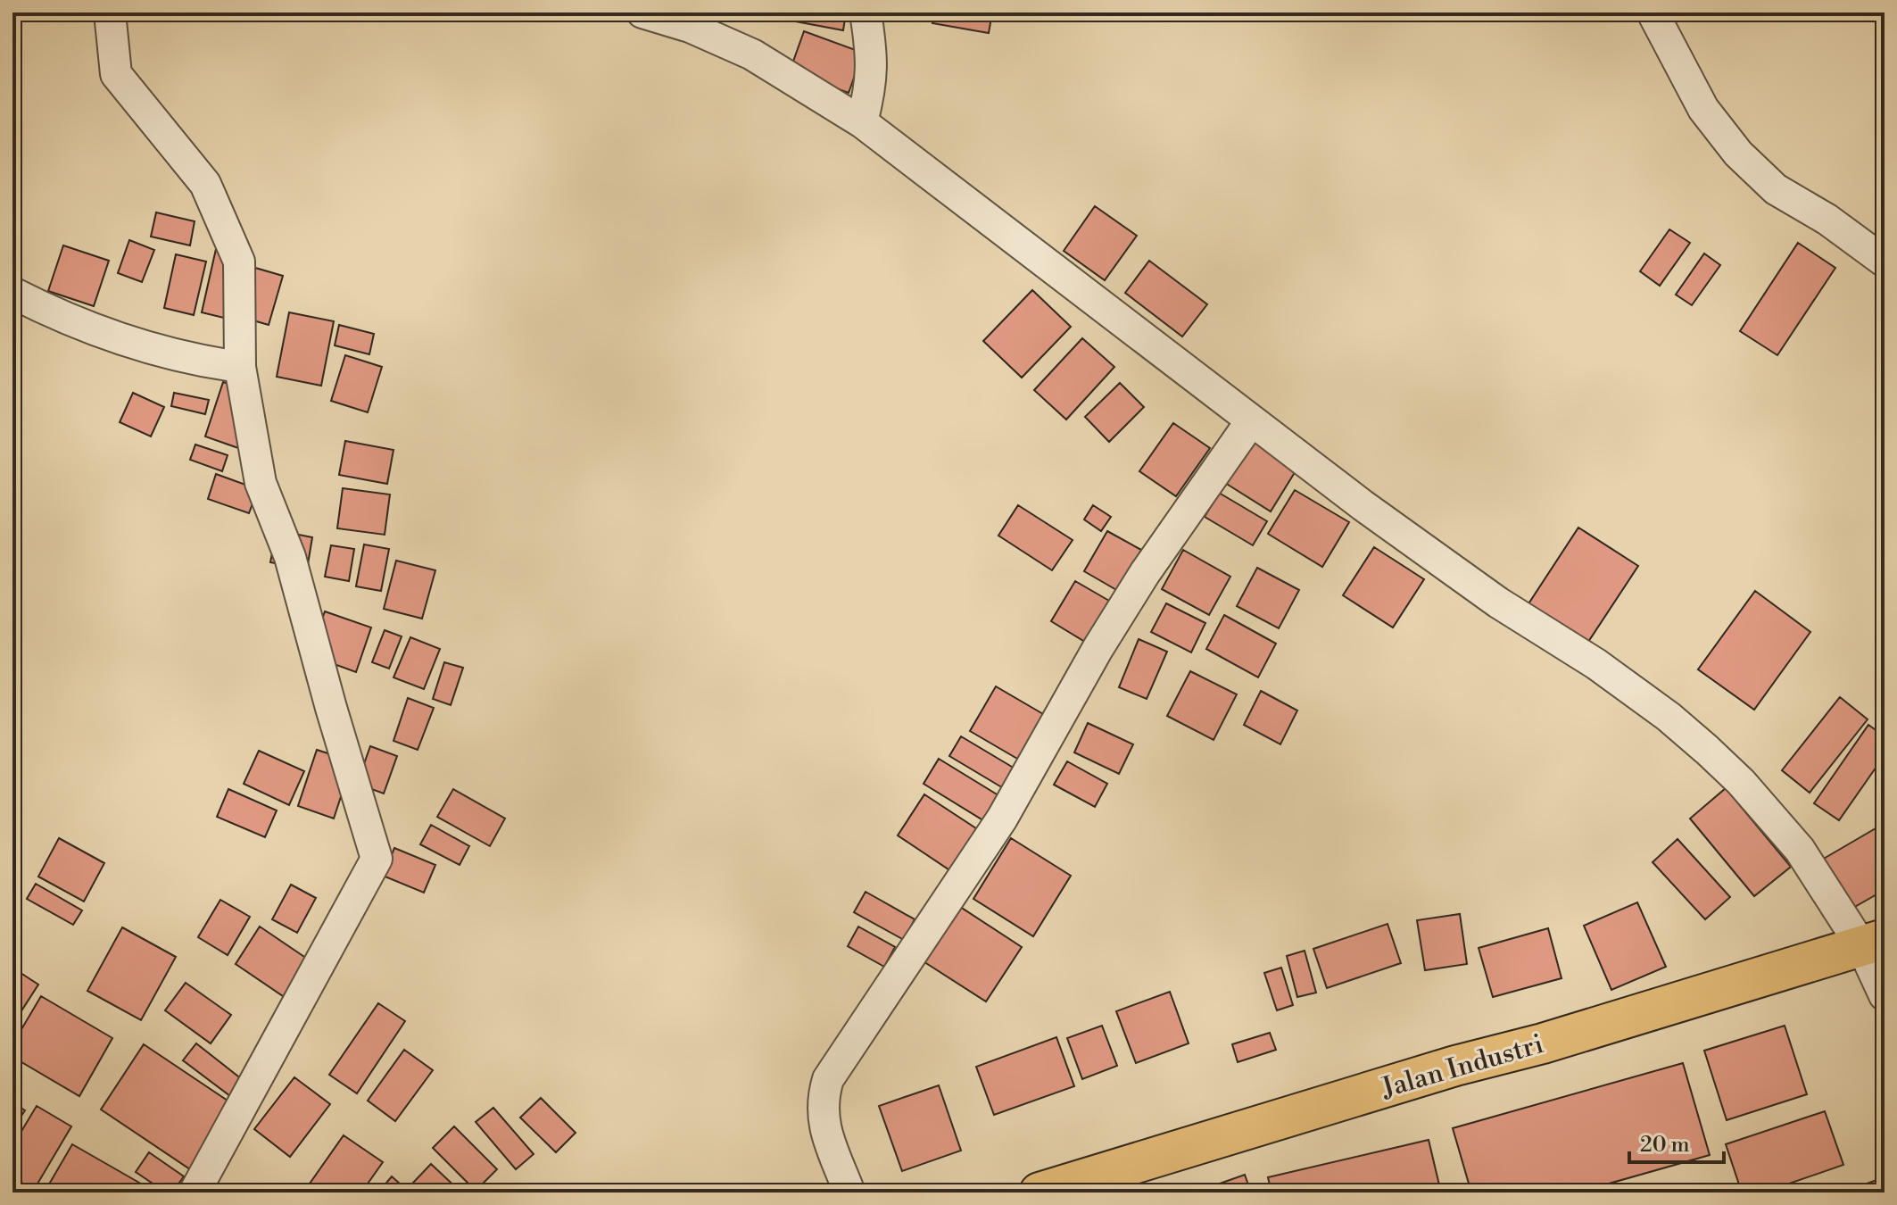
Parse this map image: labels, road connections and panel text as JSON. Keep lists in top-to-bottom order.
{
  "streets": {
    "main road": ["Jalan Industri"]
  },
  "scale_bar": "20 m"
}
